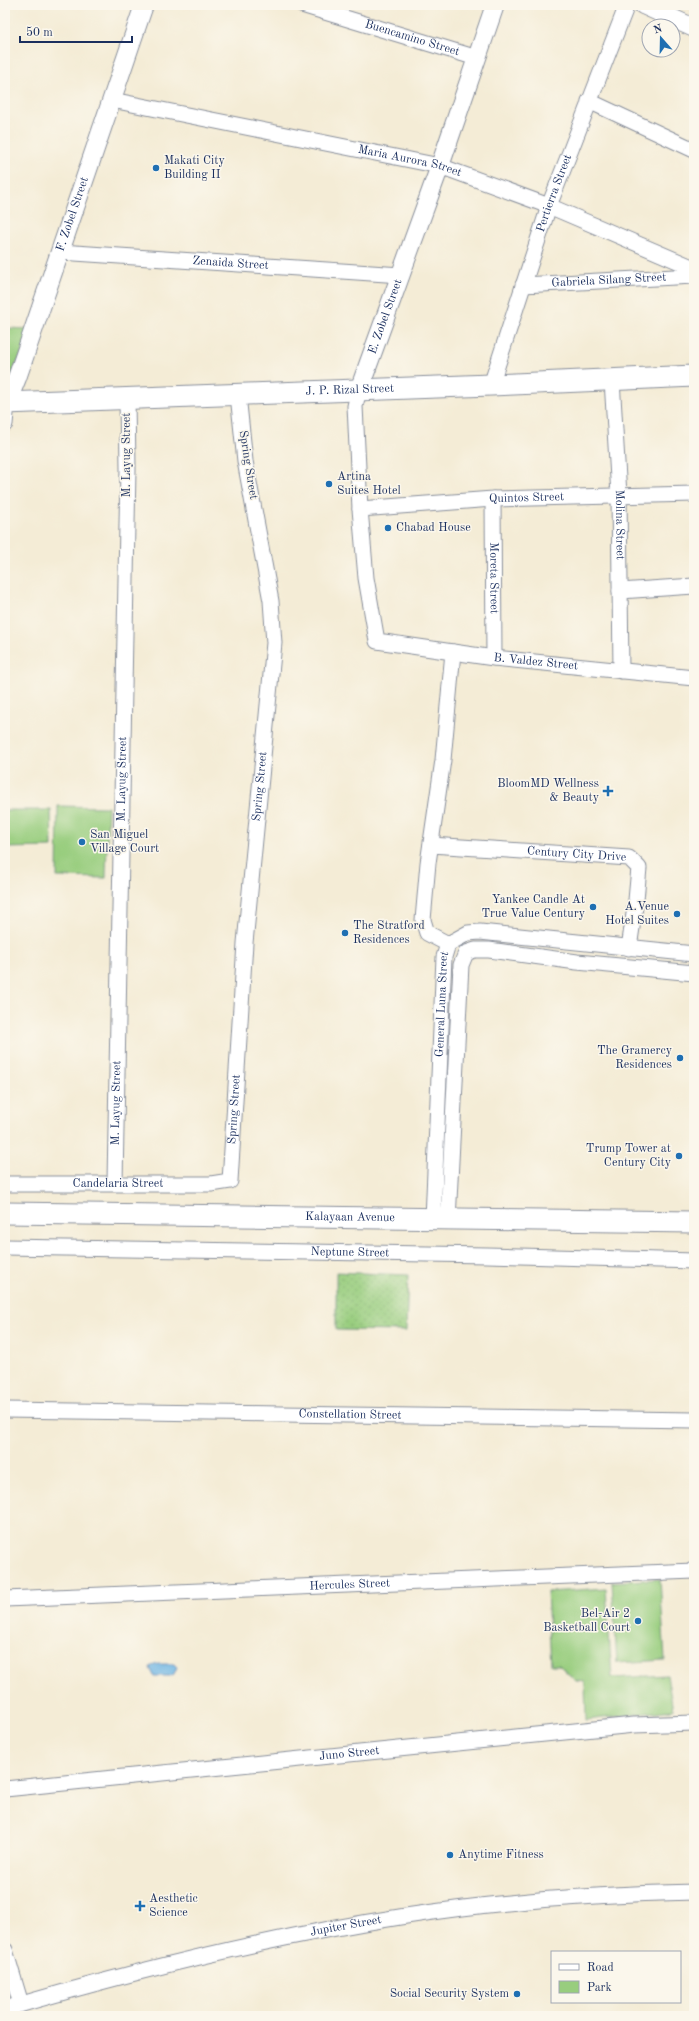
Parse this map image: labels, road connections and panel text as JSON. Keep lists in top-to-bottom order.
{
  "streets": {
    "main road": ["J. P. Rizal Street", "Kalayaan Avenue"],
    "street": [
      "Buencamino Street",
      "Maria Aurora Street",
      "Pertierra Street",
      "F. Zobel Street",
      "Zenaida Street",
      "Gabriela Silang Street",
      "E. Zobel Street",
      "M. Layug Street",
      "Spring Street",
      "Quintos Street",
      "Molina Street",
      "Moreta Street",
      "B. Valdez Street",
      "Century City Drive",
      "General Luna Street",
      "Candelaria Street",
      "Neptune Street",
      "Constellation Street",
      "Hercules Street",
      "Juno Street",
      "Jupiter Street"
    ]
  },
  "crossings": [
    ["Buencamino Street", "E. Zobel Street"],
    ["Maria Aurora Street", "Pertierra Street"],
    ["Maria Aurora Street", "F. Zobel Street"],
    ["Maria Aurora Street", "E. Zobel Street"],
    ["Pertierra Street", "Gabriela Silang Street"],
    ["Pertierra Street", "J. P. Rizal Street"],
    ["F. Zobel Street", "Zenaida Street"],
    ["F. Zobel Street", "J. P. Rizal Street"],
    ["Zenaida Street", "E. Zobel Street"],
    ["E. Zobel Street", "J. P. Rizal Street"],
    ["E. Zobel Street", "Quintos Street"],
    ["E. Zobel Street", "B. Valdez Street"],
    ["J. P. Rizal Street", "M. Layug Street"],
    ["J. P. Rizal Street", "Spring Street"],
    ["J. P. Rizal Street", "Molina Street"],
    ["M. Layug Street", "Candelaria Street"],
    ["Spring Street", "Candelaria Street"],
    ["Quintos Street", "Molina Street"],
    ["Quintos Street", "Moreta Street"],
    ["Molina Street", "B. Valdez Street"],
    ["Moreta Street", "B. Valdez Street"],
    ["Century City Drive", "General Luna Street"],
    ["General Luna Street", "Kalayaan Avenue"]
  ],
  "places": {
    "other": [
      "Makati City Building II",
      "Artina Suites Hotel",
      "Chabad House",
      "San Miguel Village Court",
      "Yankee Candle At True Value Century",
      "A.Venue Hotel Suites",
      "The Stratford Residences",
      "The Gramercy Residences",
      "Trump Tower at Century City",
      "Bel-Air 2 Basketball Court",
      "Anytime Fitness",
      "Social Security System"
    ],
    "health": ["BloomMD Wellness & Beauty", "Aesthetic Science"]
  },
  "legend": ["Road", "Park"],
  "scale_bar": "50 m",
  "north": "top"
}
